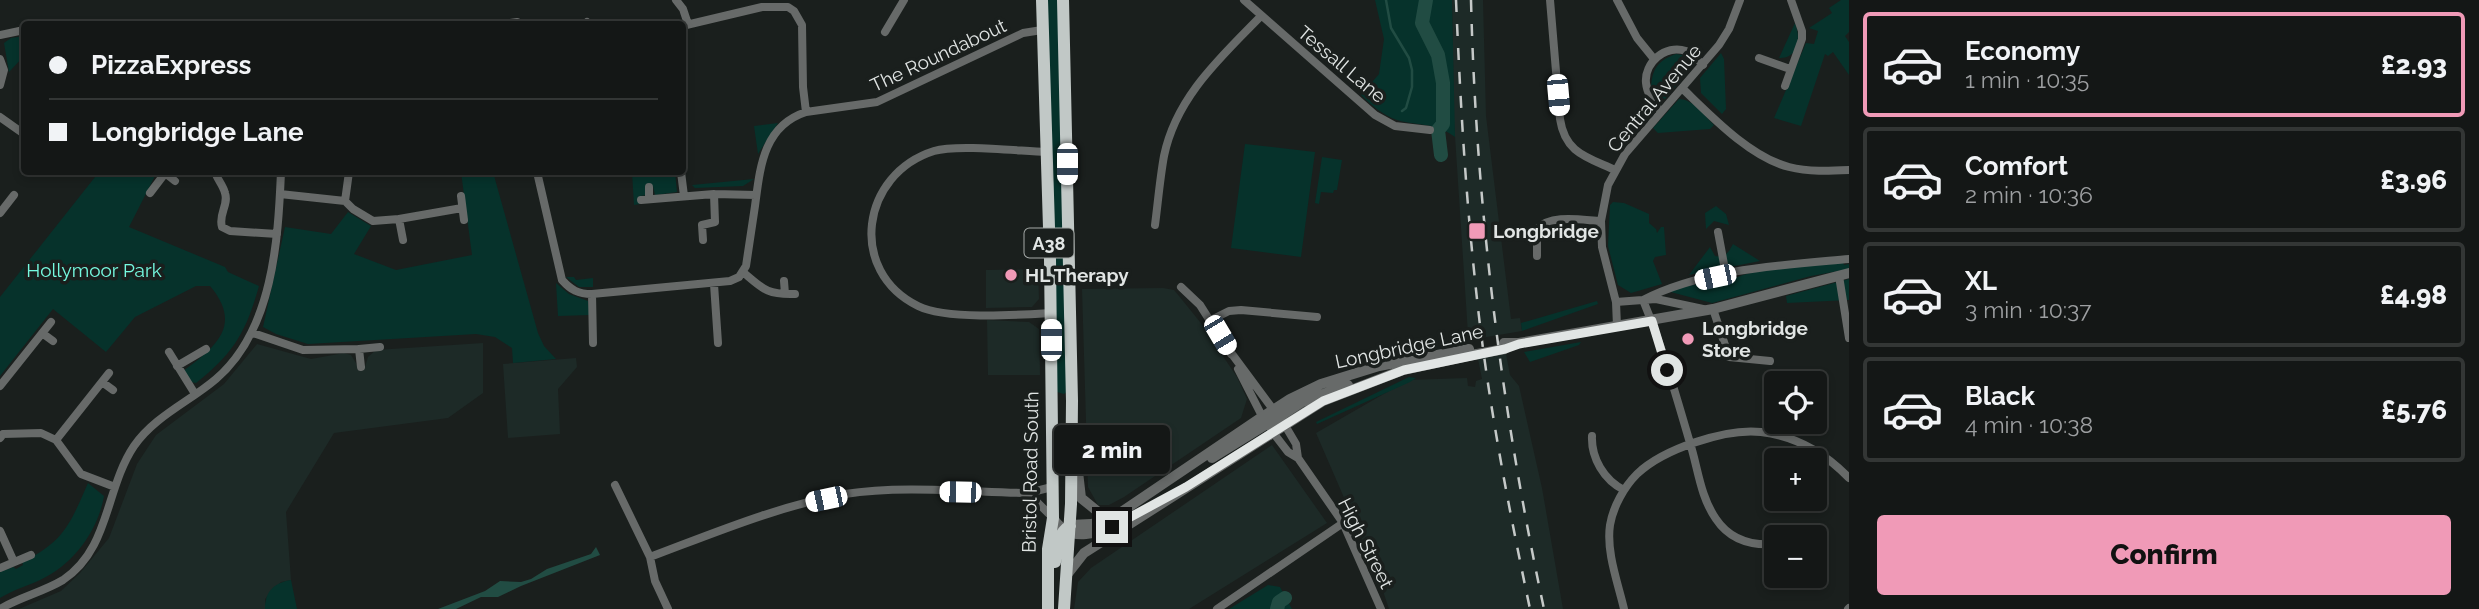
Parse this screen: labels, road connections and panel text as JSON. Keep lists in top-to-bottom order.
{
  "streets": {
    "highway": ["A38", "Bristol Road South"],
    "street": [
      "The Roundabout",
      "Tessall Lane",
      "Central Avenue",
      "Longbridge Lane",
      "High Street"
    ]
  },
  "crossings": [
    ["The Roundabout", "Bristol Road South"],
    ["Central Avenue", "Longbridge Lane"],
    ["Longbridge Lane", "Bristol Road South"],
    ["Longbridge Lane", "High Street"]
  ],
  "parks": ["Hollymoor Park"],
  "places": {
    "transit": ["Longbridge"],
    "other": ["HL Therapy", "Longbridge Store"]
  },
  "page": {
    "list": [
      {
        "name": "Economy",
        "note": "1 min · 10:35",
        "value": "£2.93"
      },
      {
        "name": "Comfort",
        "note": "2 min · 10:36",
        "value": "£3.96"
      },
      {
        "name": "XL",
        "note": "3 min · 10:37",
        "value": "£4.98"
      },
      {
        "name": "Black",
        "note": "4 min · 10:38",
        "value": "£5.76"
      }
    ],
    "banner": ["PizzaExpress", "Longbridge Lane"],
    "map_buttons": ["+", "−"],
    "bubble": "2 min",
    "buttons": "Confirm"
  }
}
